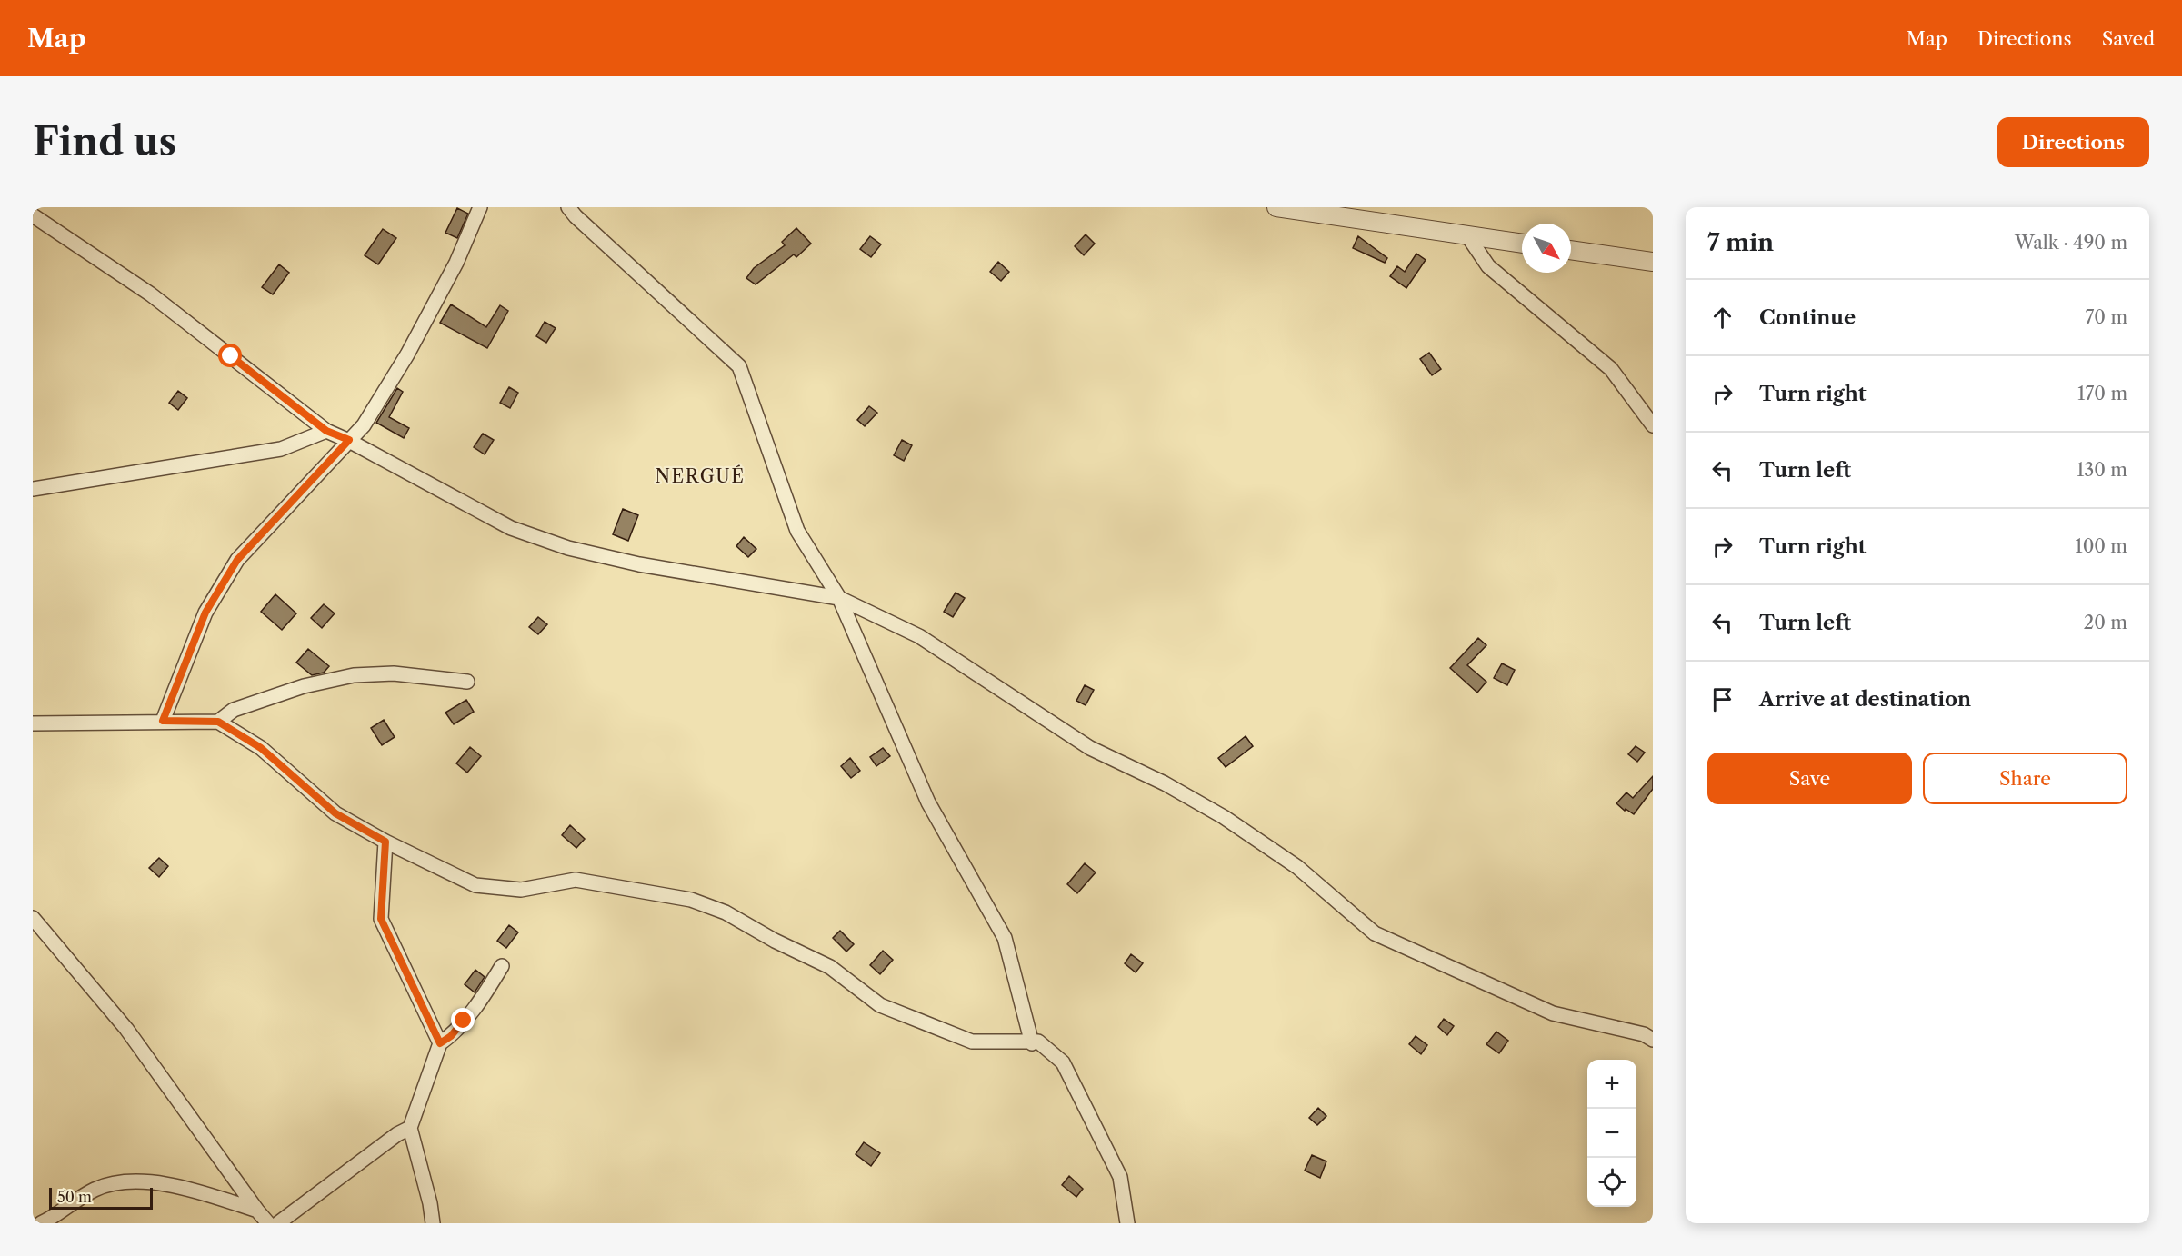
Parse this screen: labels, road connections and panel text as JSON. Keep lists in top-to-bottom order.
{
  "districts": ["NERGUÉ"],
  "scale_bar": "50 m",
  "north": "bottom right",
  "page": {
    "header": "Map",
    "nav": ["Map", "Directions", "Saved"],
    "buttons": [
      "Directions",
      ["Save", "Share"]
    ],
    "title": "Find us",
    "heading": ["7 min", "Walk · 490 m"],
    "list": [
      ["Continue", "70 m"],
      ["Turn right", "170 m"],
      ["Turn left", "130 m"],
      ["Turn right", "100 m"],
      ["Turn left", "20 m"],
      "Arrive at destination"
    ],
    "map_buttons": ["+", "−"],
    "scale": "50 m"
  }
}
